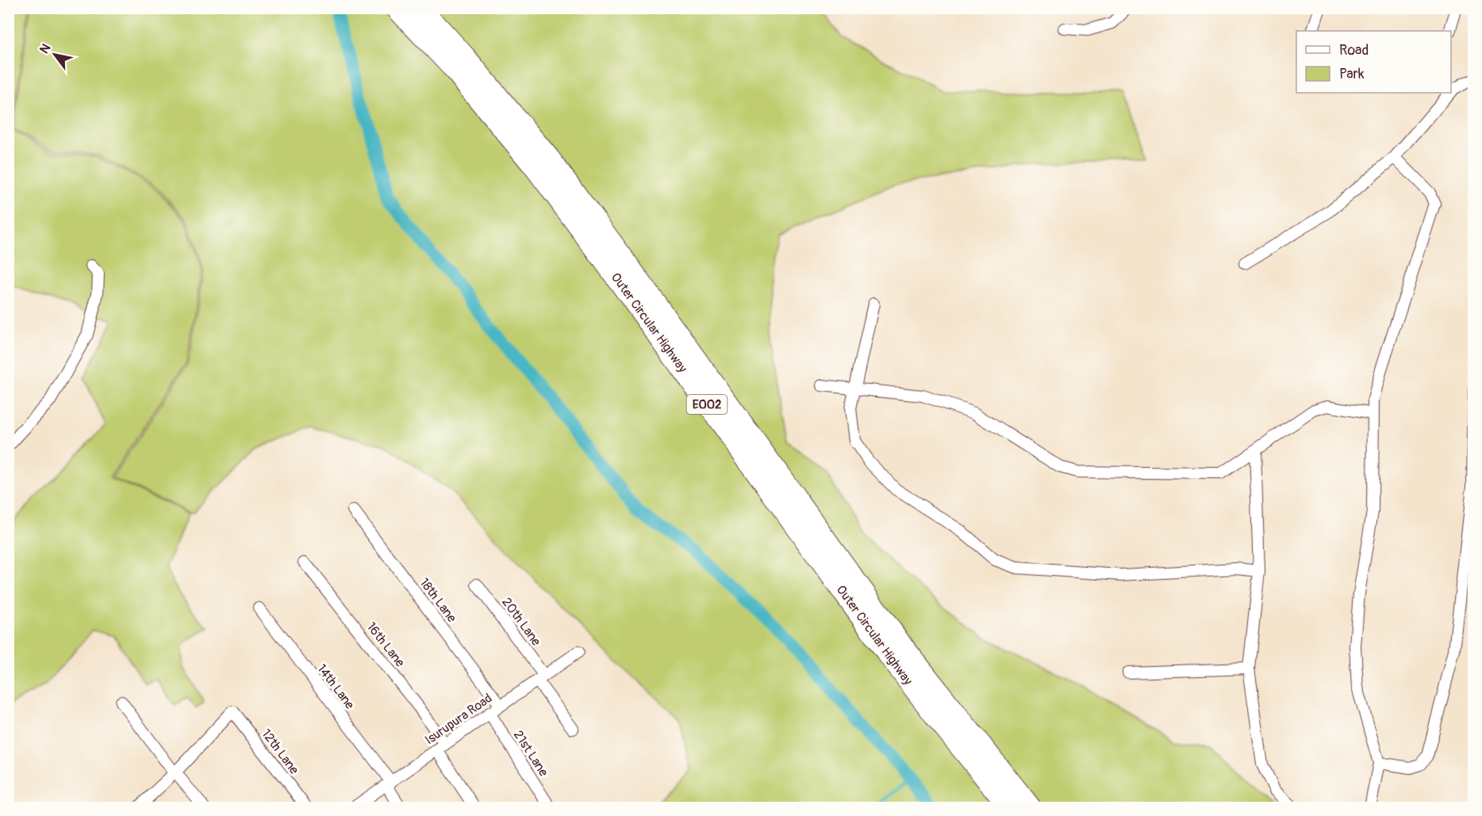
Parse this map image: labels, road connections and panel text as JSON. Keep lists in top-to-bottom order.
{
  "streets": {
    "highway": ["Outer Circular Highway", "E002"],
    "street": [
      "18th Lane",
      "20th Lane",
      "16th Lane",
      "14th Lane",
      "Isurupura Road",
      "12th Lane",
      "21st Lane"
    ]
  },
  "crossings": [
    ["18th Lane", "Isurupura Road"],
    ["20th Lane", "Isurupura Road"],
    ["16th Lane", "Isurupura Road"],
    ["14th Lane", "Isurupura Road"],
    ["Isurupura Road", "21st Lane"]
  ],
  "legend": ["Road", "Park"],
  "north": "top left"
}
